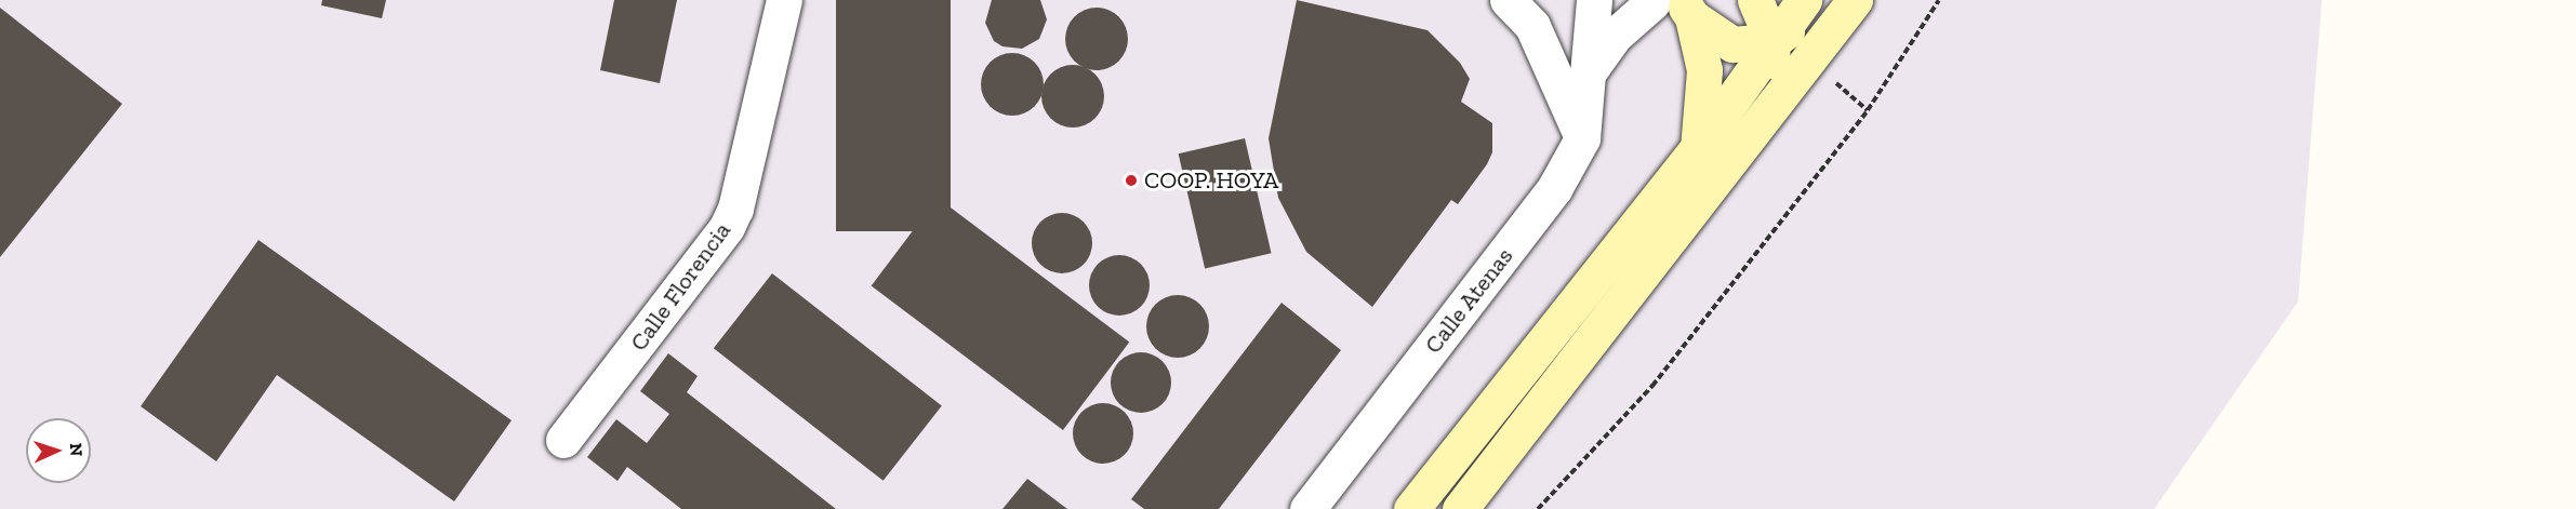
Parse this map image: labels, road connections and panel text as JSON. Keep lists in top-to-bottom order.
{
  "streets": {
    "street": ["Calle Florencia", "Calle Atenas"]
  },
  "places": ["COOP. HOYA"],
  "north": "right"
}
